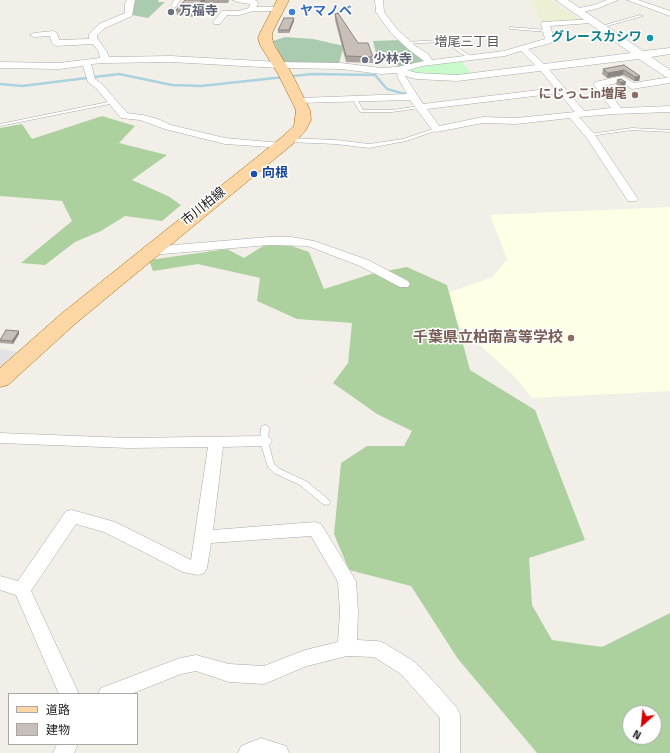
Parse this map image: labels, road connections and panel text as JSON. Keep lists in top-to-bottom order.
{
  "streets": {
    "main road": ["市川柏線"]
  },
  "districts": ["増尾三丁目"],
  "places": [
    "万福寺",
    "ヤマノベ",
    "グレースカシワ",
    "少林寺",
    "にじっこin増尾",
    "向根",
    "千葉県立柏南高等学校"
  ],
  "legend": ["道路", "建物"],
  "north": "bottom left"
}
